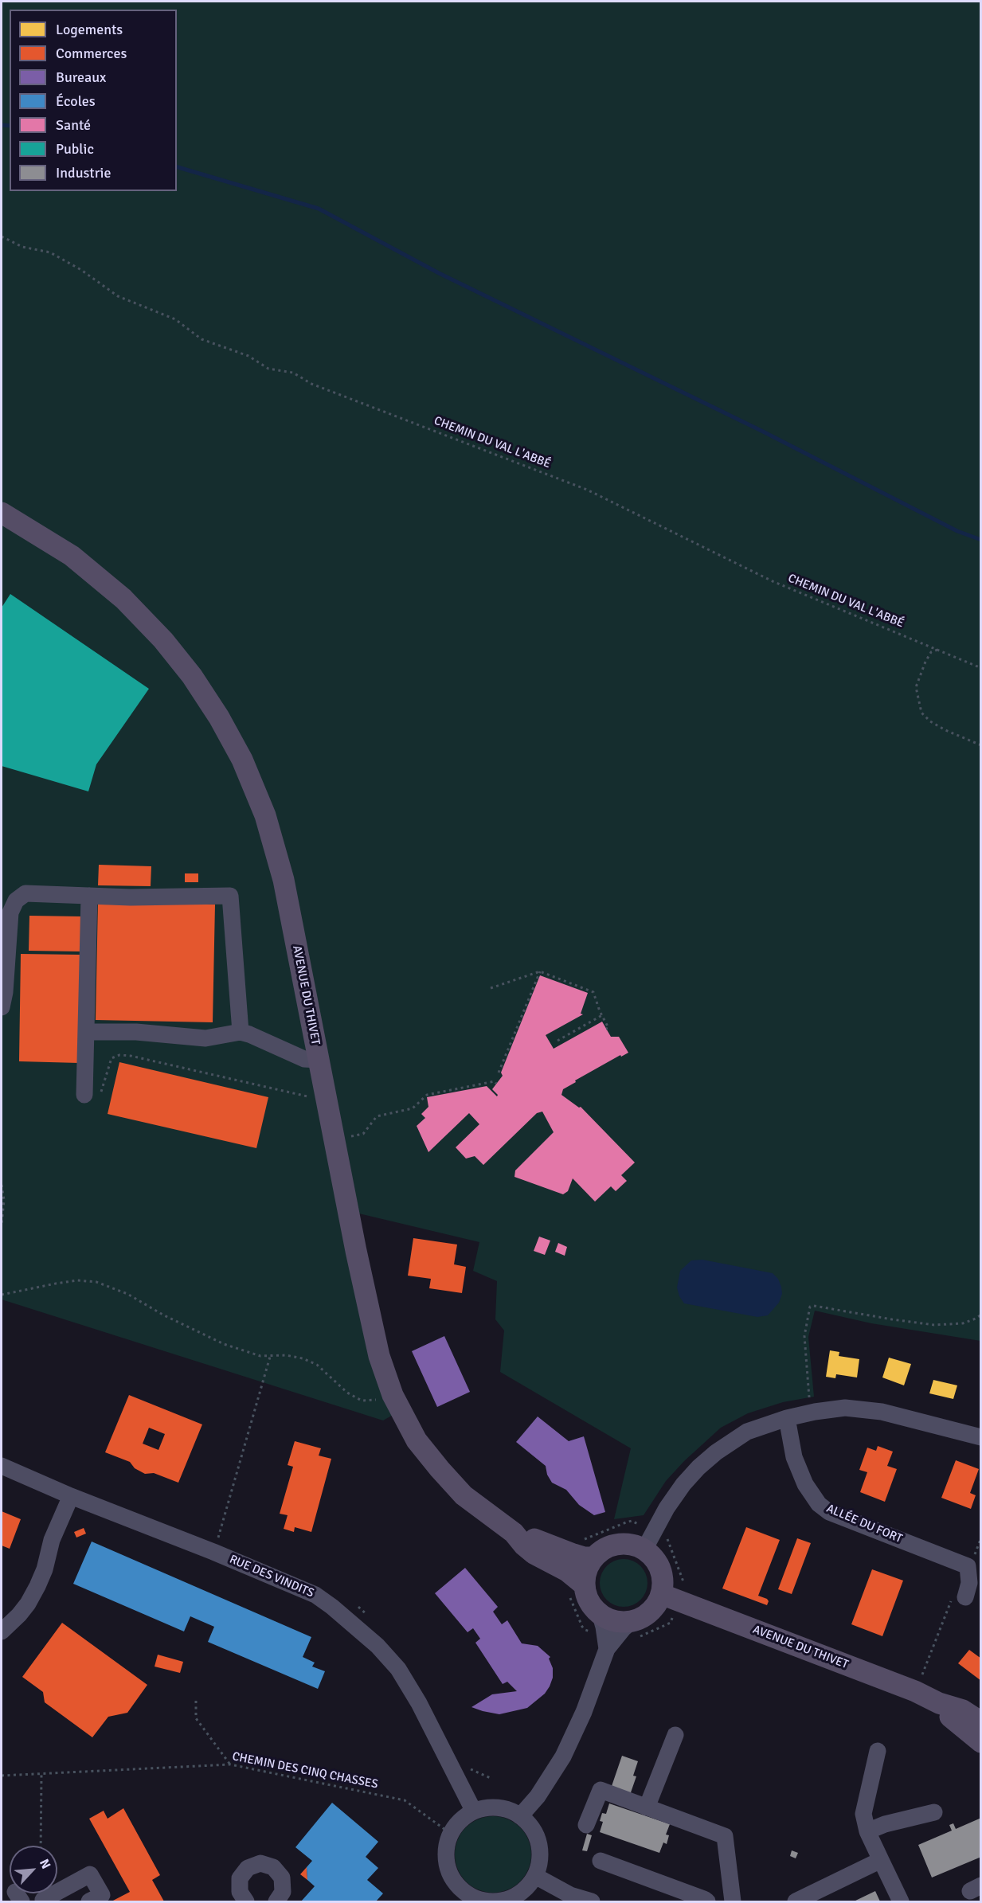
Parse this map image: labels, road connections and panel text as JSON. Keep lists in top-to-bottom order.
{
  "streets": {
    "main road": ["AVENUE DU THIVET"],
    "street": ["ALLÉE DU FORT", "RUE DES VINDITS"],
    "path": ["CHEMIN DU VAL L'ABBÉ", "CHEMIN DES CINQ CHASSES"]
  },
  "crossings": [
    ["RUE DES VINDITS", "CHEMIN DES CINQ CHASSES"]
  ],
  "legend": [
    "Logements",
    "Commerces",
    "Bureaux",
    "Écoles",
    "Santé",
    "Public",
    "Industrie"
  ],
  "north": "top right"
}
